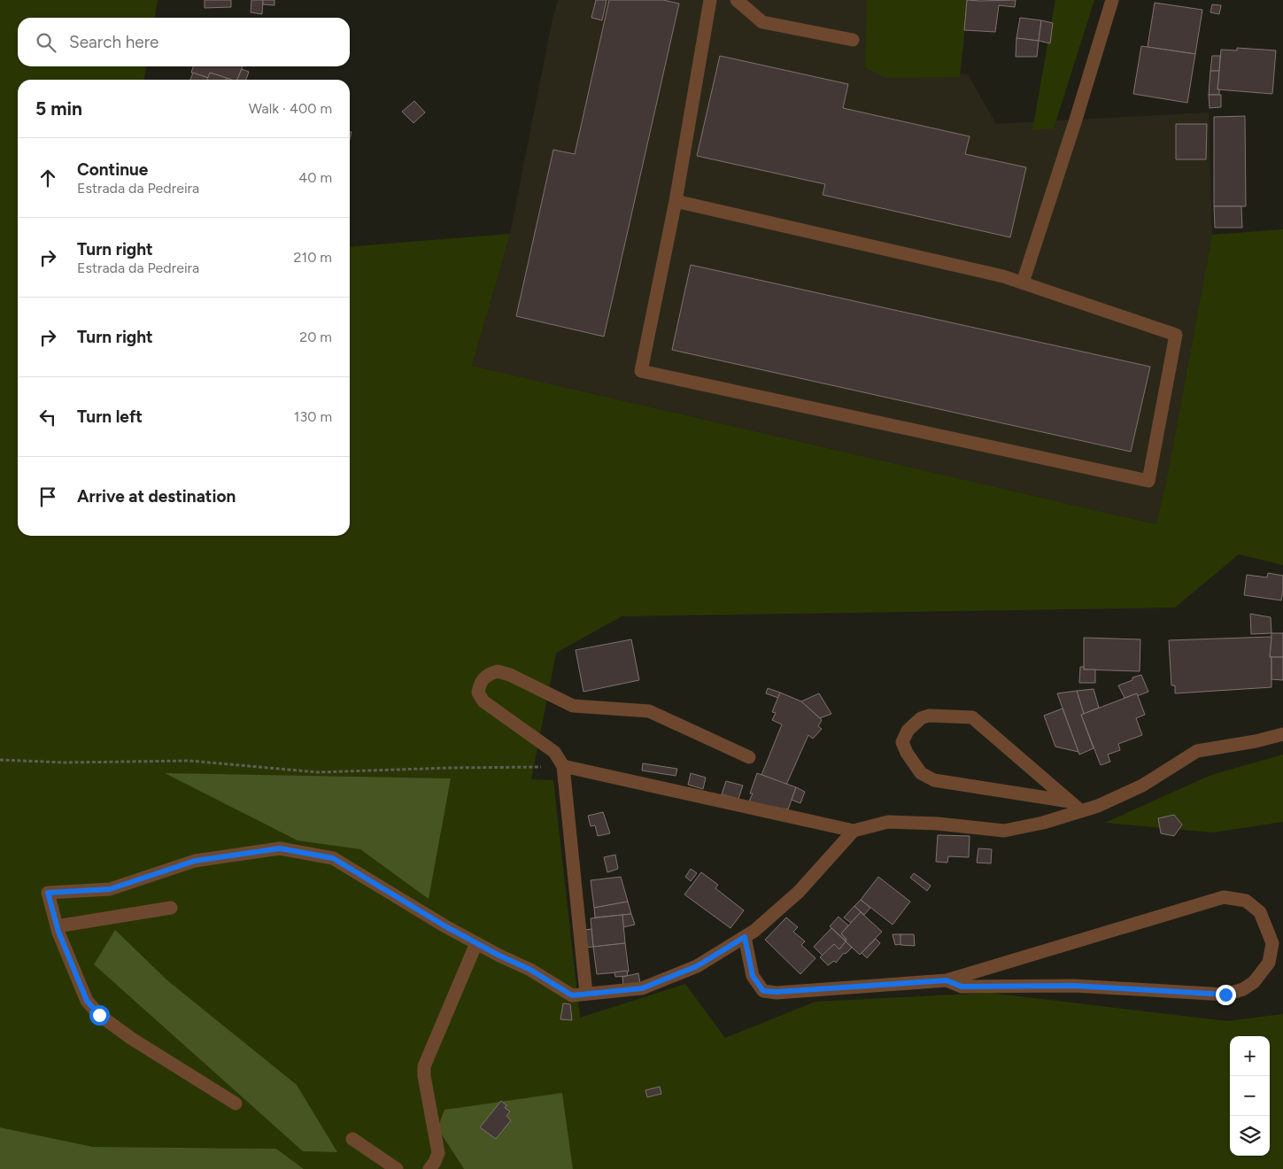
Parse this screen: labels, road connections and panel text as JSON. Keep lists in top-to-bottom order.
{
  "page": {
    "search": "Search here",
    "heading": ["5 min", "Walk · 400 m"],
    "list": [
      ["Continue", "Estrada da Pedreira", "40 m"],
      ["Turn right", "Estrada da Pedreira", "210 m"],
      ["Turn right", "20 m"],
      ["Turn left", "130 m"],
      "Arrive at destination"
    ],
    "map_buttons": ["+", "−"]
  }
}
